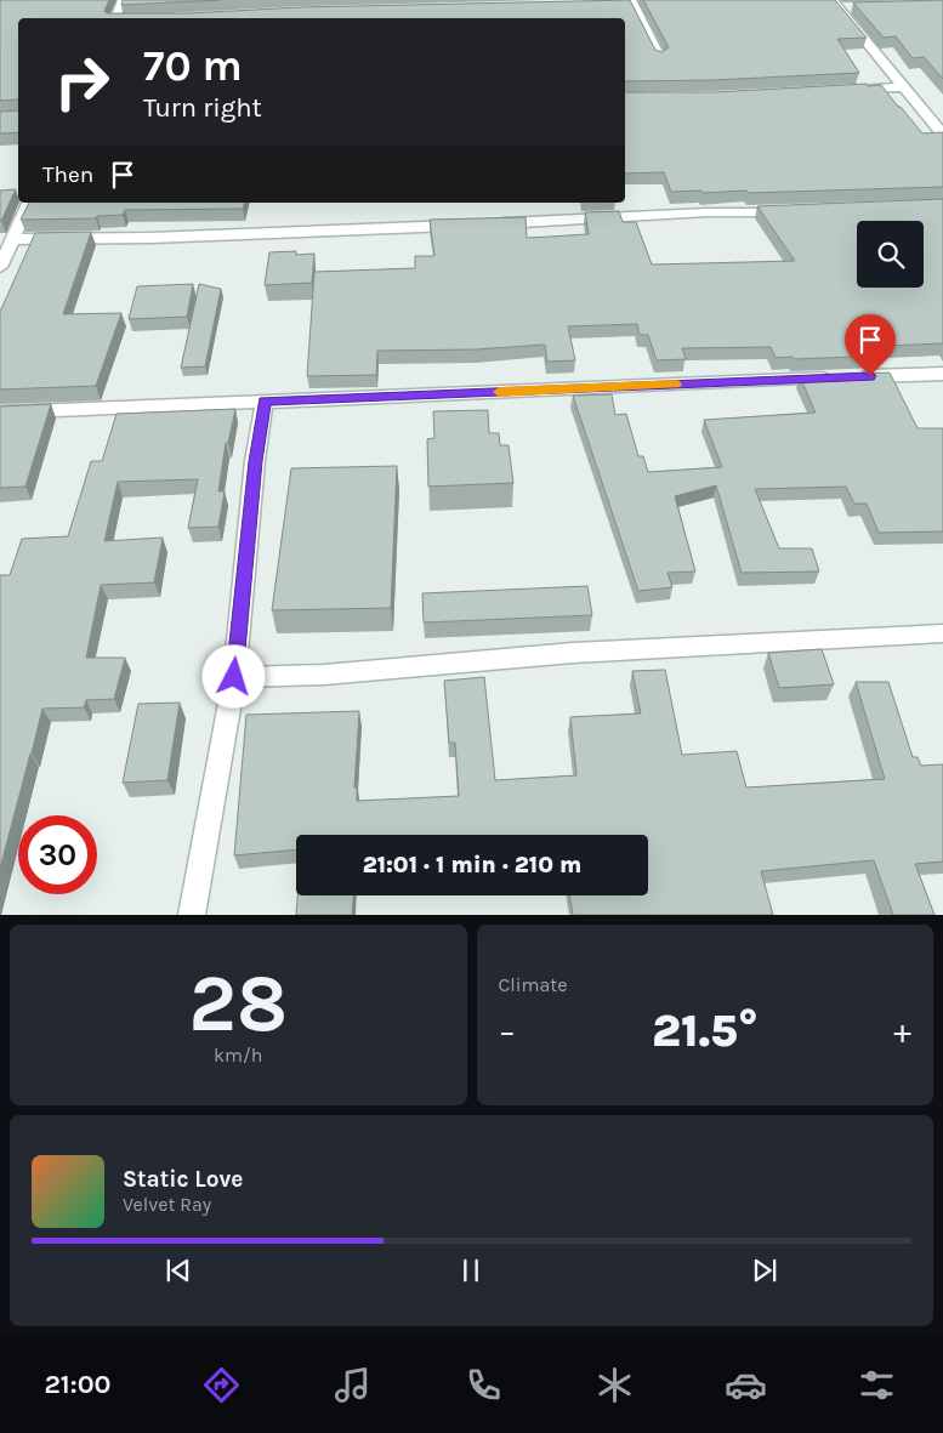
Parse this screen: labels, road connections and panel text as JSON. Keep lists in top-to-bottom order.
{
  "page": {
    "turn": ["70 m", "Turn right"],
    "then": "Then",
    "limit": "30",
    "trip": "21:01 · 1 min · 210 m",
    "tile": [
      ["28", "km/h"],
      "Climate"
    ],
    "heat": ["−", "21.5°", "+"],
    "song": ["Static Love", "Velvet Ray"],
    "tabs": "21:00"
  }
}
